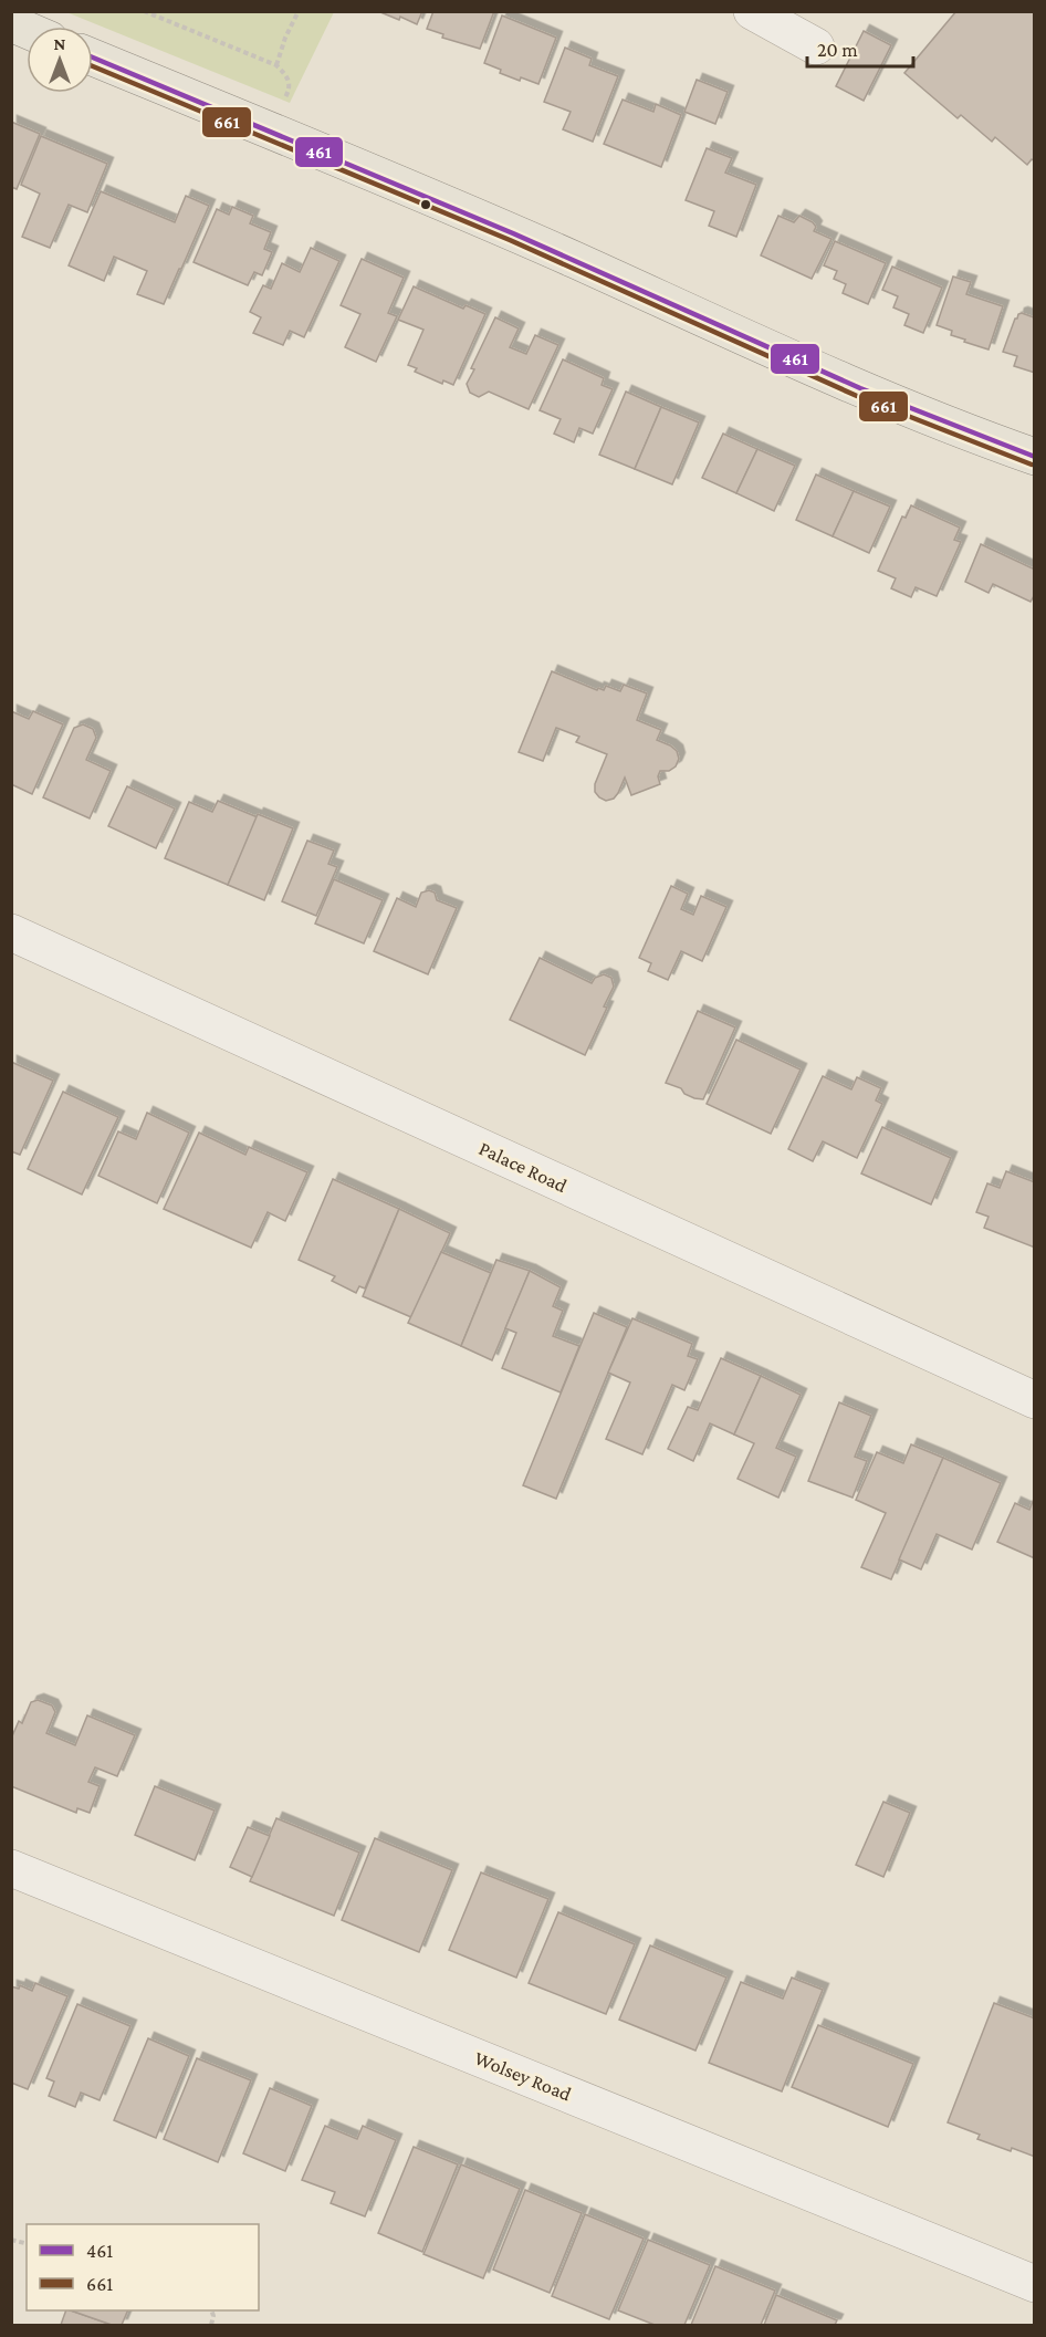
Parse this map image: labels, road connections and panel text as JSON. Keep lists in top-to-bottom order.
{
  "streets": {
    "street": ["Palace Road", "Wolsey Road"]
  },
  "lines": ["transit line 461", "transit line 661"],
  "legend": ["461", "661"],
  "scale_bar": "20 m",
  "north": "top"
}
